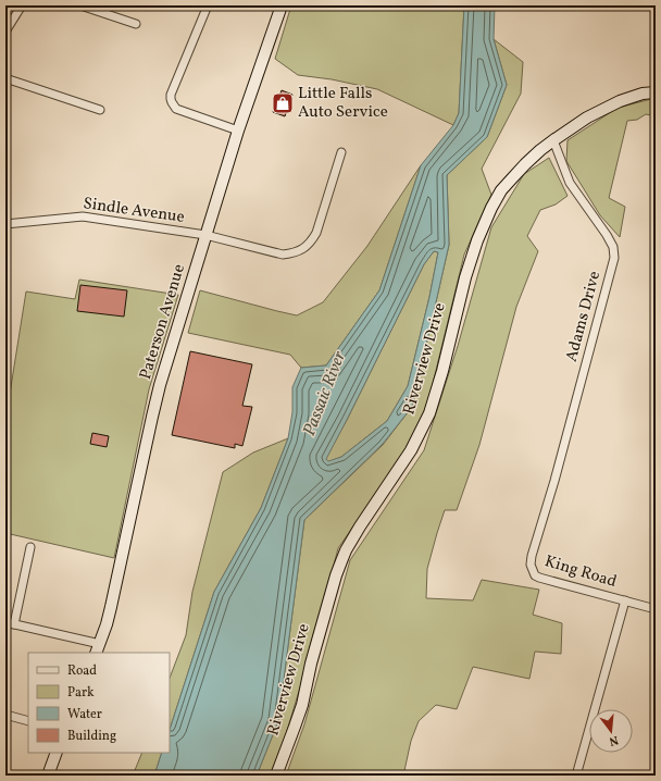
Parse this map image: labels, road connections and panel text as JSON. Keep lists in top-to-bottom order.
{
  "streets": {
    "street": [
      "Sindle Avenue",
      "Adams Drive",
      "Paterson Avenue",
      "Riverview Drive",
      "King Road"
    ]
  },
  "crossings": [
    ["Sindle Avenue", "Paterson Avenue"],
    ["Adams Drive", "Riverview Drive"],
    ["Adams Drive", "King Road"]
  ],
  "water": ["Passaic River"],
  "places": {
    "shop": ["Little Falls Auto Service"]
  },
  "legend": [
    "Road",
    "Park",
    "Water",
    "Building"
  ],
  "north": "bottom"
}
